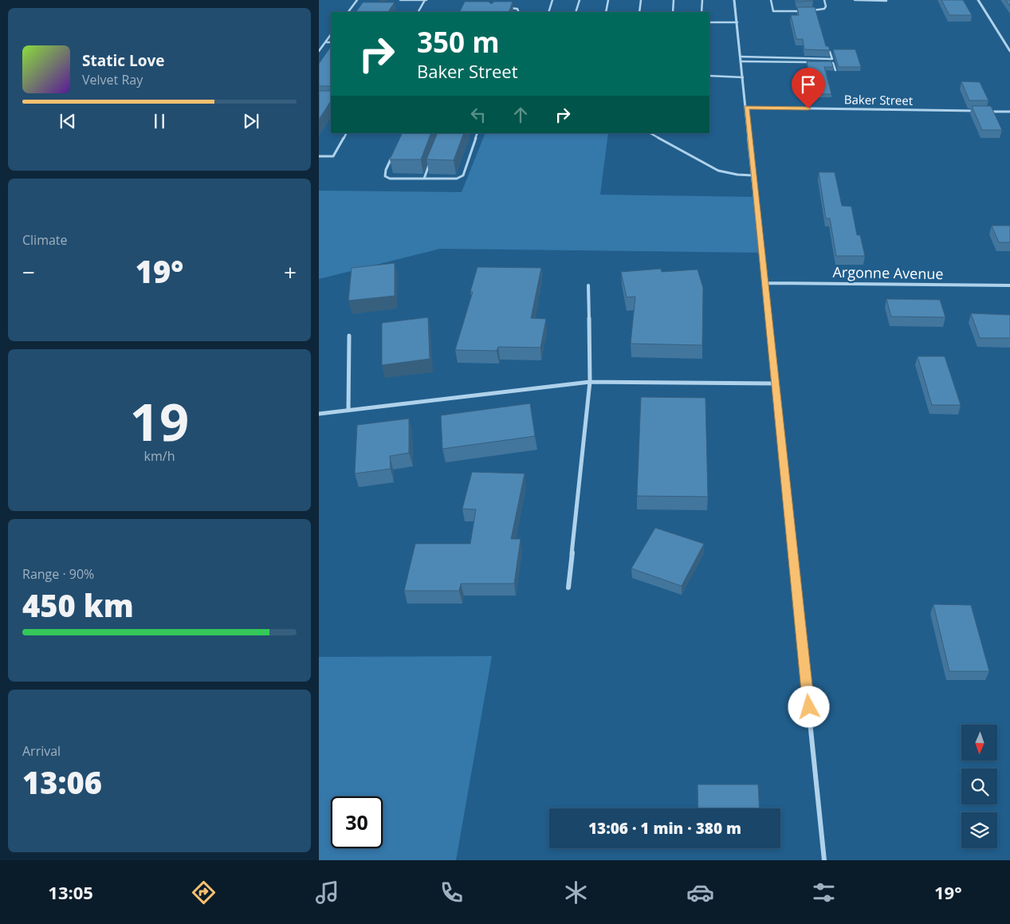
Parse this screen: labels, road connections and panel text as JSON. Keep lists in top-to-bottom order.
{
  "streets": {
    "street": ["Baker Street", "Argonne Avenue"]
  },
  "north": "bottom",
  "page": {
    "turn": ["350 m", "Baker Street"],
    "song": ["Static Love", "Velvet Ray"],
    "tile": [
      "Climate",
      ["19", "km/h"],
      ["Range · 90%", "450 km"],
      ["Arrival", "13:06"]
    ],
    "heat": ["−", "19°", "+"],
    "limit": "30",
    "trip": "13:06 · 1 min · 380 m",
    "tabs": ["13:05", "19°"]
  }
}
